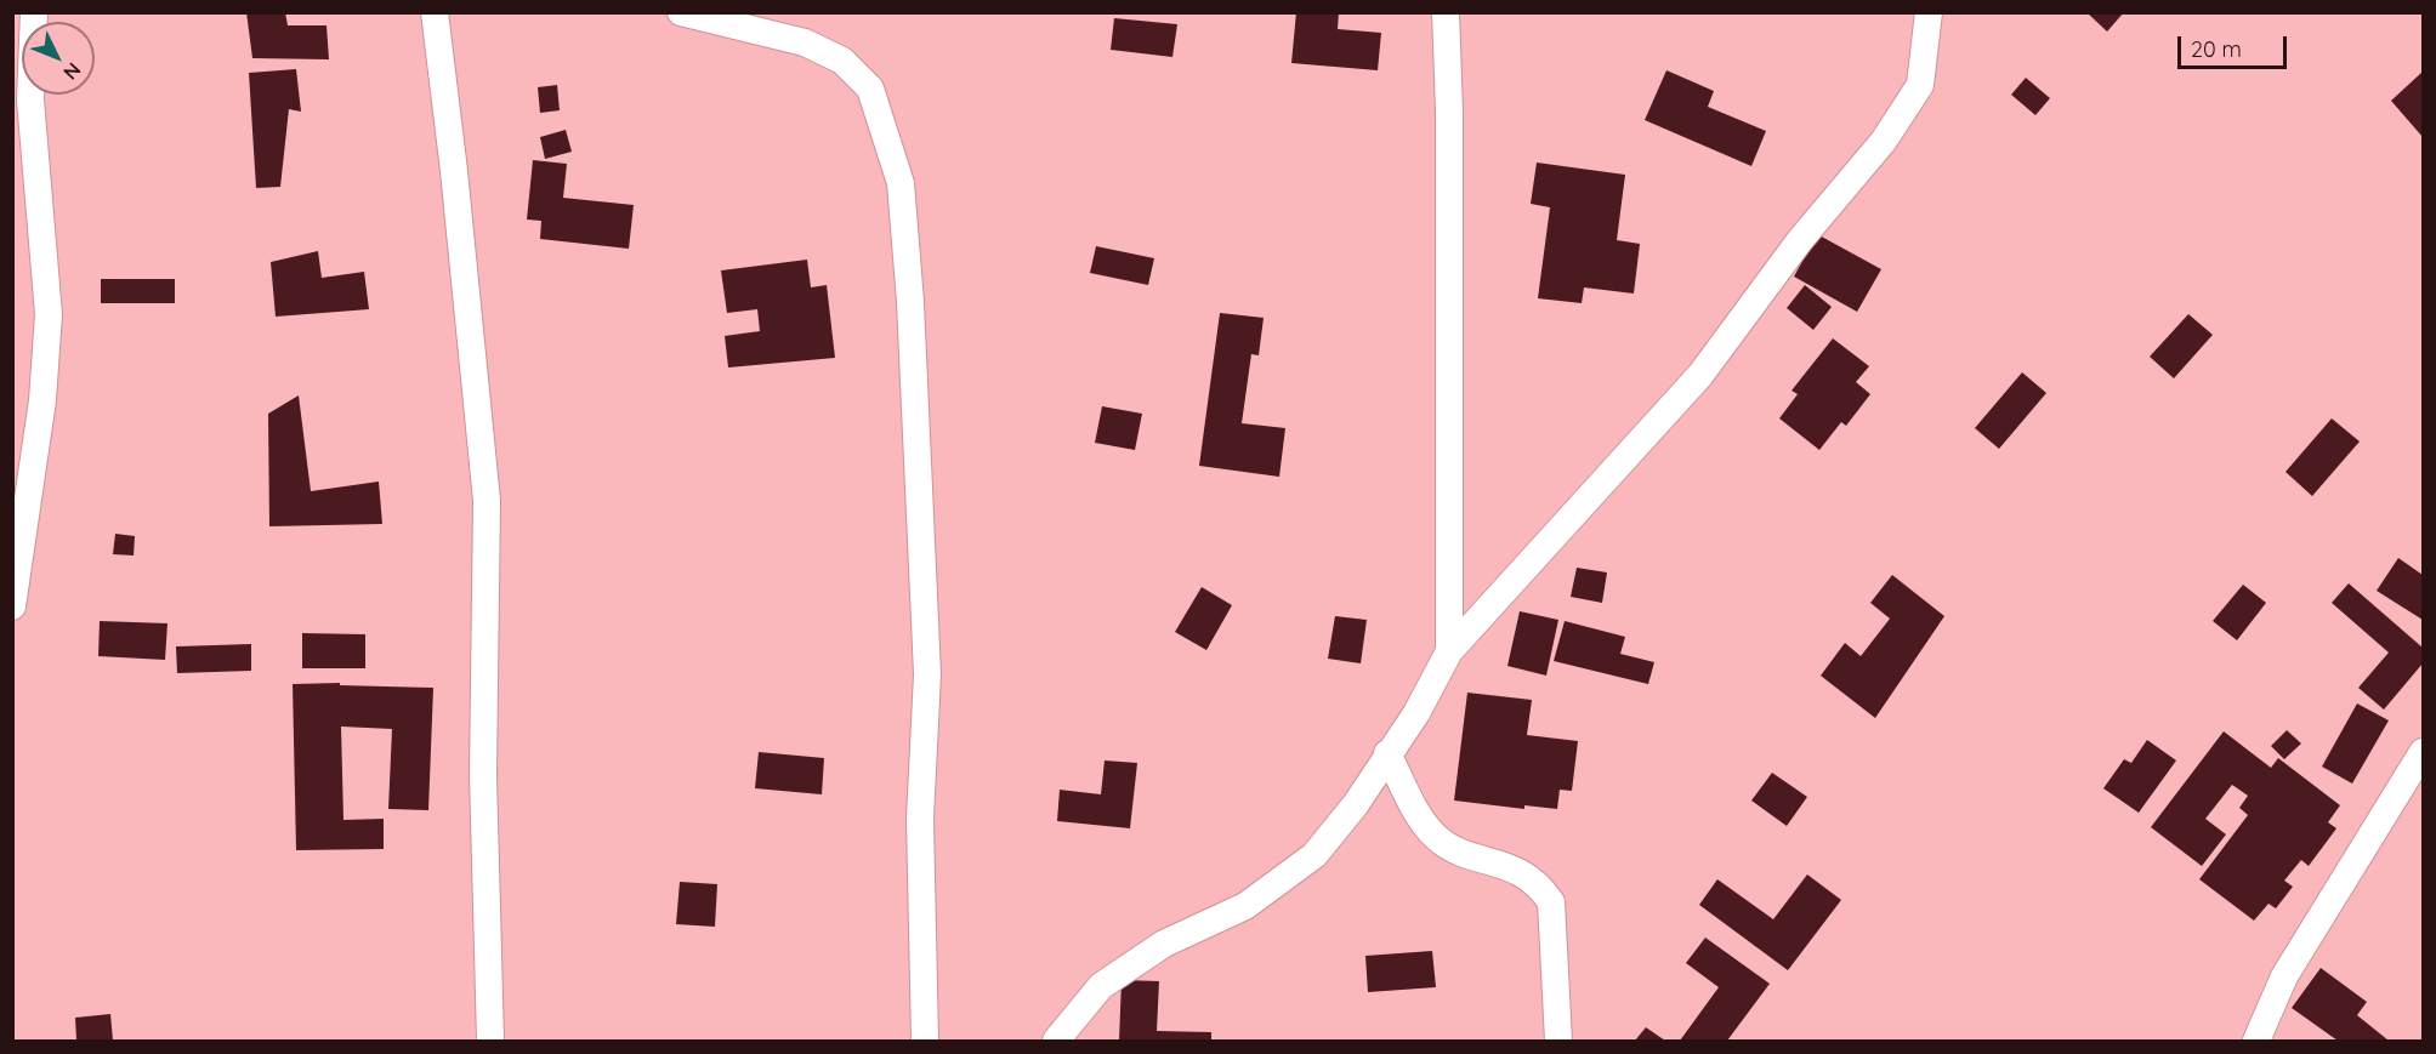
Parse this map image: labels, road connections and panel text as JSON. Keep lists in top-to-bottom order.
{
  "scale_bar": "20 m",
  "north": "bottom right"
}
